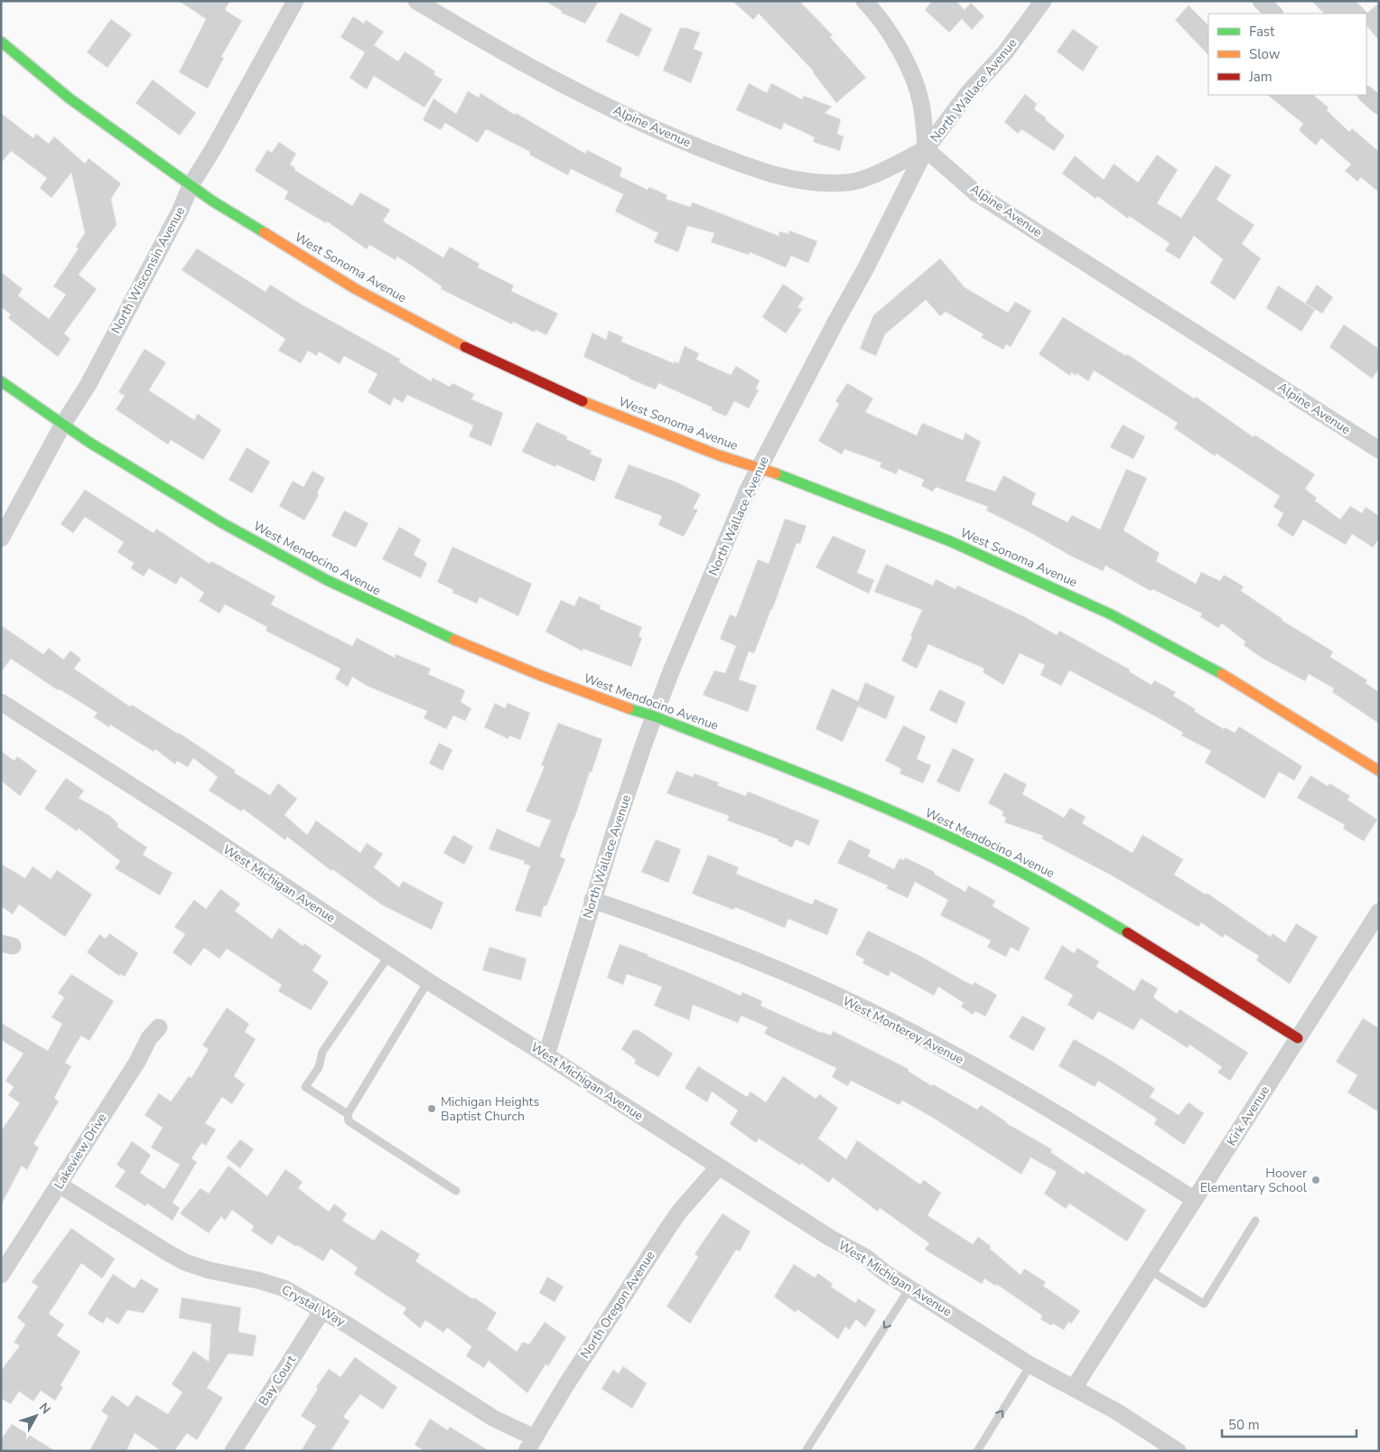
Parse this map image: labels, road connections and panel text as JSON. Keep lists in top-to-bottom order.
{
  "streets": {
    "street": [
      "North Wallace Avenue",
      "Alpine Avenue",
      "West Sonoma Avenue",
      "North Wisconsin Avenue",
      "West Mendocino Avenue",
      "West Michigan Avenue",
      "West Monterey Avenue",
      "Kirk Avenue",
      "Lakeview Drive",
      "North Oregon Avenue",
      "Crystal Way",
      "Bay Court"
    ]
  },
  "crossings": [
    ["North Wallace Avenue", "Alpine Avenue"],
    ["North Wallace Avenue", "West Sonoma Avenue"],
    ["North Wallace Avenue", "West Mendocino Avenue"],
    ["North Wallace Avenue", "West Michigan Avenue"],
    ["North Wallace Avenue", "West Monterey Avenue"],
    ["West Sonoma Avenue", "North Wisconsin Avenue"],
    ["North Wisconsin Avenue", "West Mendocino Avenue"],
    ["West Mendocino Avenue", "Kirk Avenue"],
    ["West Michigan Avenue", "Kirk Avenue"],
    ["West Michigan Avenue", "North Oregon Avenue"],
    ["West Monterey Avenue", "Kirk Avenue"],
    ["Lakeview Drive", "Crystal Way"],
    ["North Oregon Avenue", "Crystal Way"],
    ["Crystal Way", "Bay Court"]
  ],
  "places": ["Michigan Heights Baptist Church", "Hoover Elementary School"],
  "legend": ["Fast", "Slow", "Jam"],
  "scale_bar": "50 m",
  "north": "top right"
}
